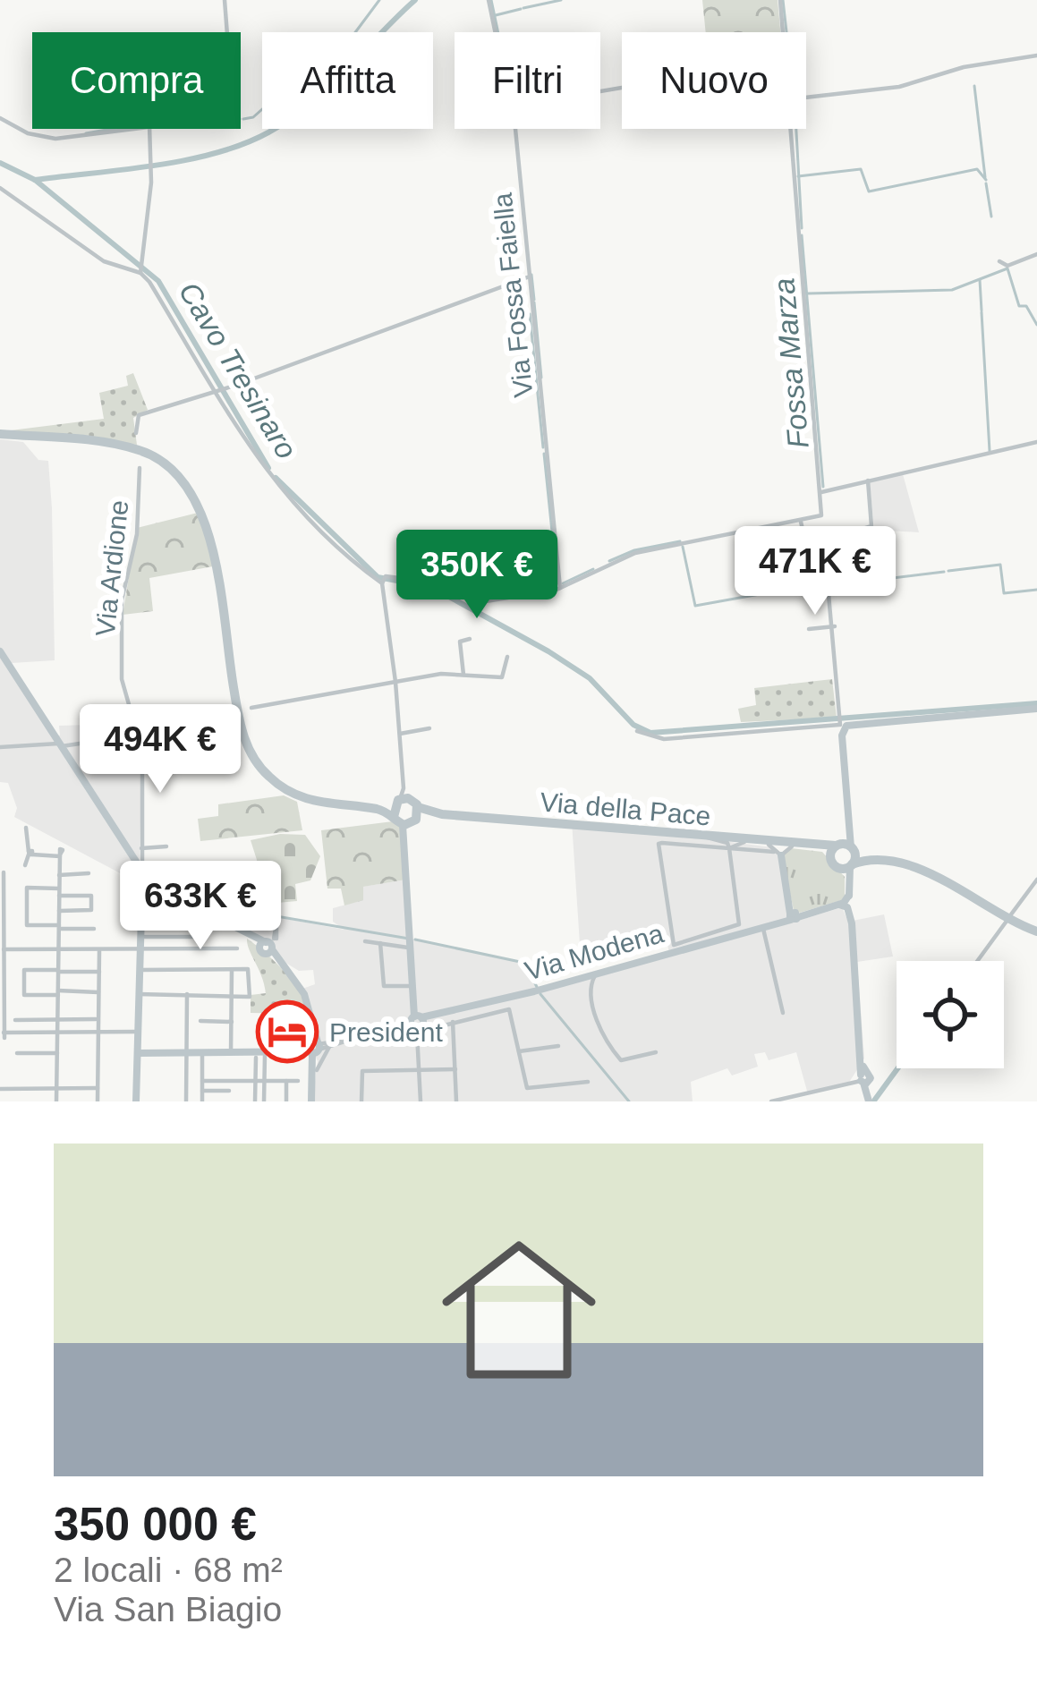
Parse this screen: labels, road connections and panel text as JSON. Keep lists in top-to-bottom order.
{
  "streets": {
    "main road": ["Via della Pace"],
    "street": ["Via Fossa Faiella", "Via Ardione", "Via Modena"]
  },
  "water": ["Fossa Marza", "Cavo Tresinaro"],
  "places": {
    "hotel": ["President"]
  },
  "page": {
    "chip": [
      "Compra",
      "Affitta",
      "Filtri",
      "Nuovo"
    ],
    "price": [
      "471K €",
      "350K €",
      "494K €",
      "633K €"
    ],
    "list": [
      {
        "name": "350 000 €",
        "note": "2 locali · 68 m² · Via San Biagio"
      }
    ]
  }
}
